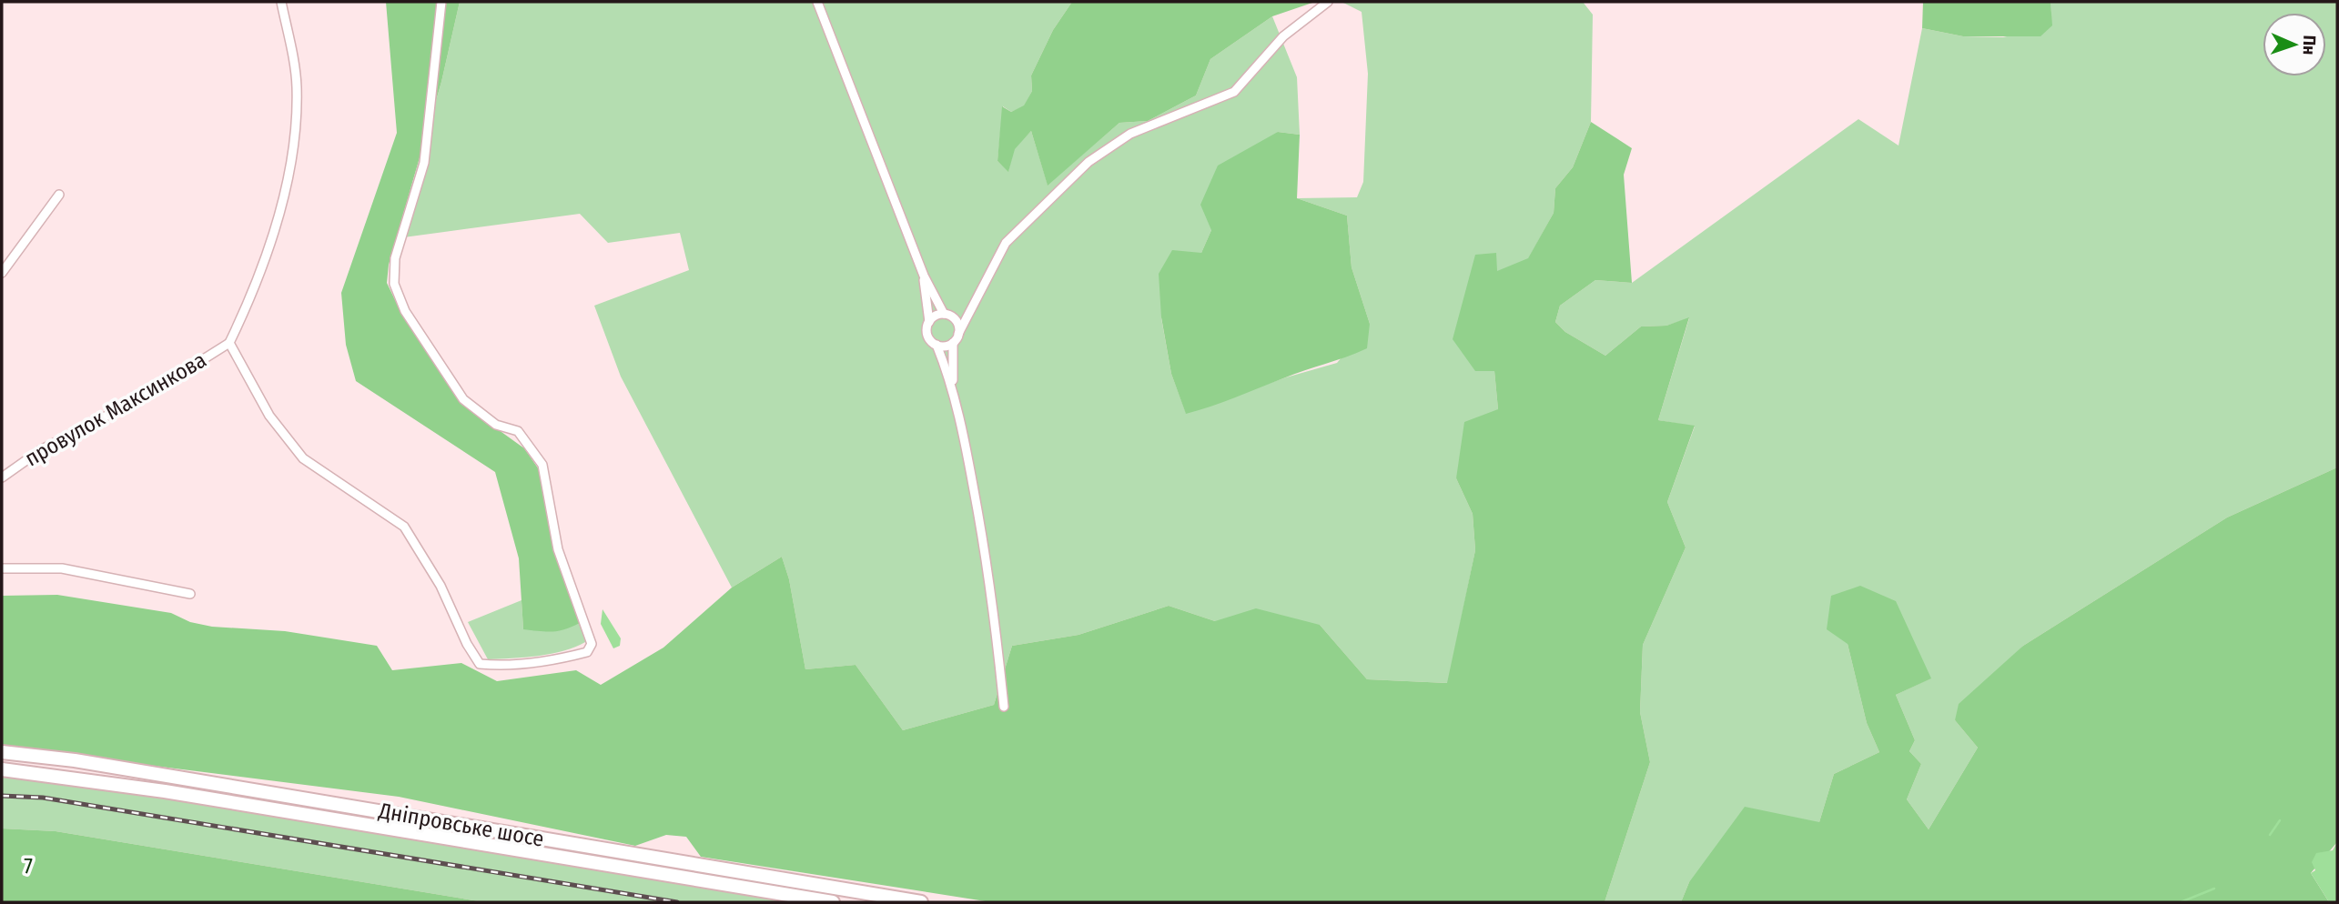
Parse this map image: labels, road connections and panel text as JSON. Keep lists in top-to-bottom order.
{
  "streets": {
    "main road": ["Дніпровське шосе"],
    "street": ["провулок Максинкова"]
  },
  "parks": ["7"],
  "north": "right"
}
